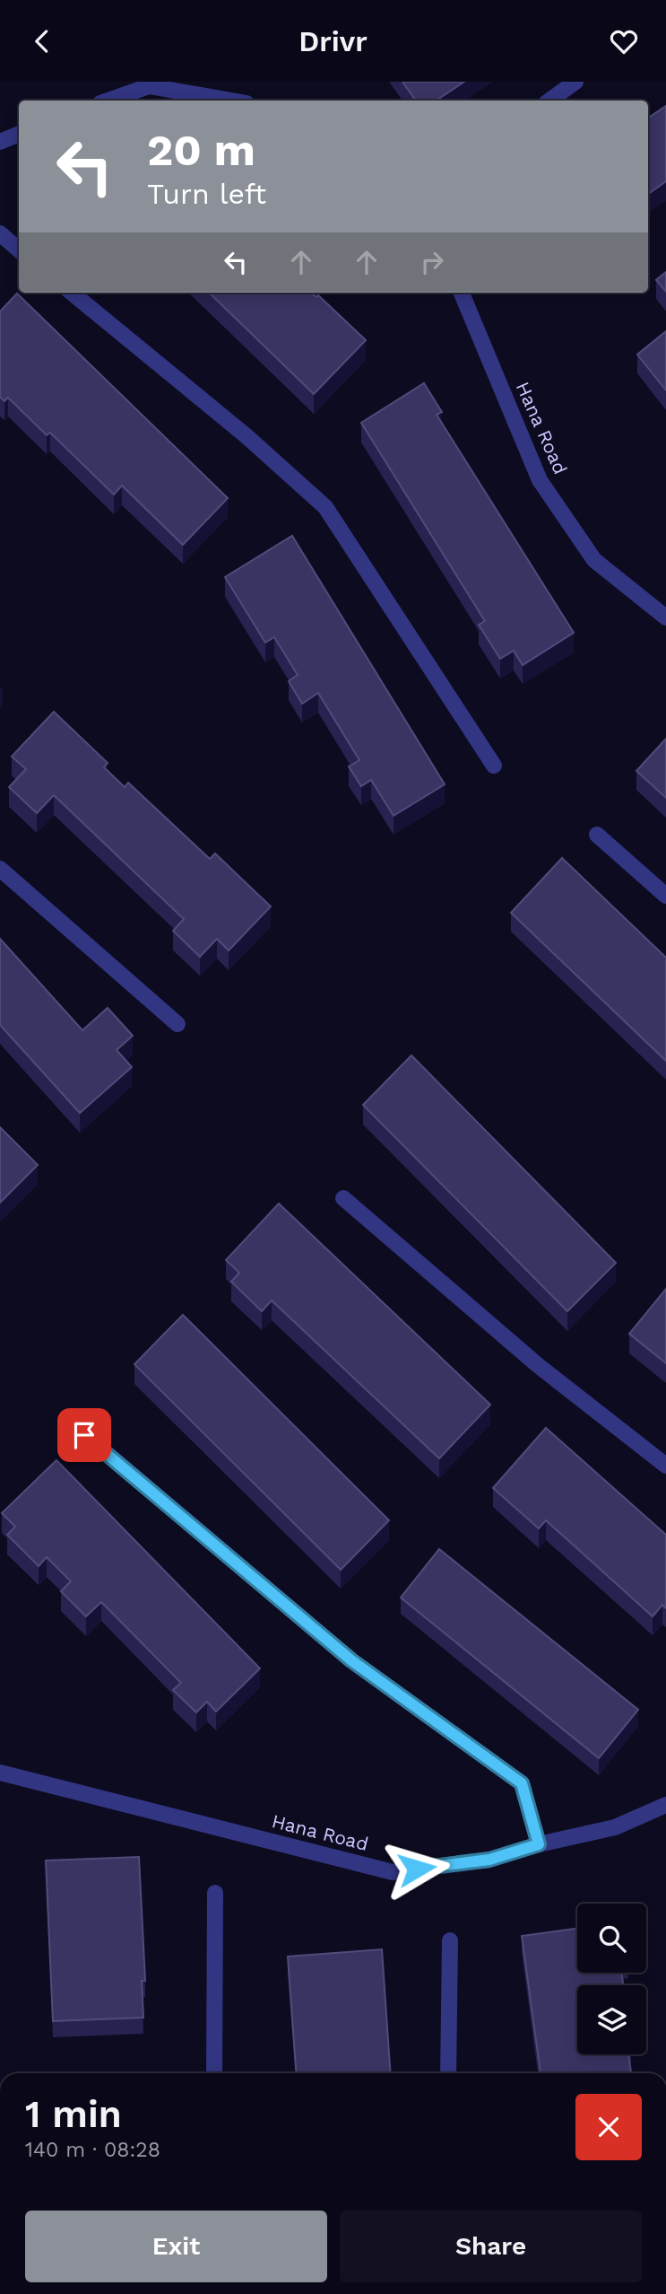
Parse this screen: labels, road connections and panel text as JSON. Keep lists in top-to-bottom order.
{
  "streets": {
    "street": ["Hana Road"]
  },
  "page": {
    "header": "Drivr",
    "turn": ["20 m", "Turn left"],
    "heading": ["1 min", "140 m · 08:28"],
    "buttons": ["Exit", "Share"]
  }
}
